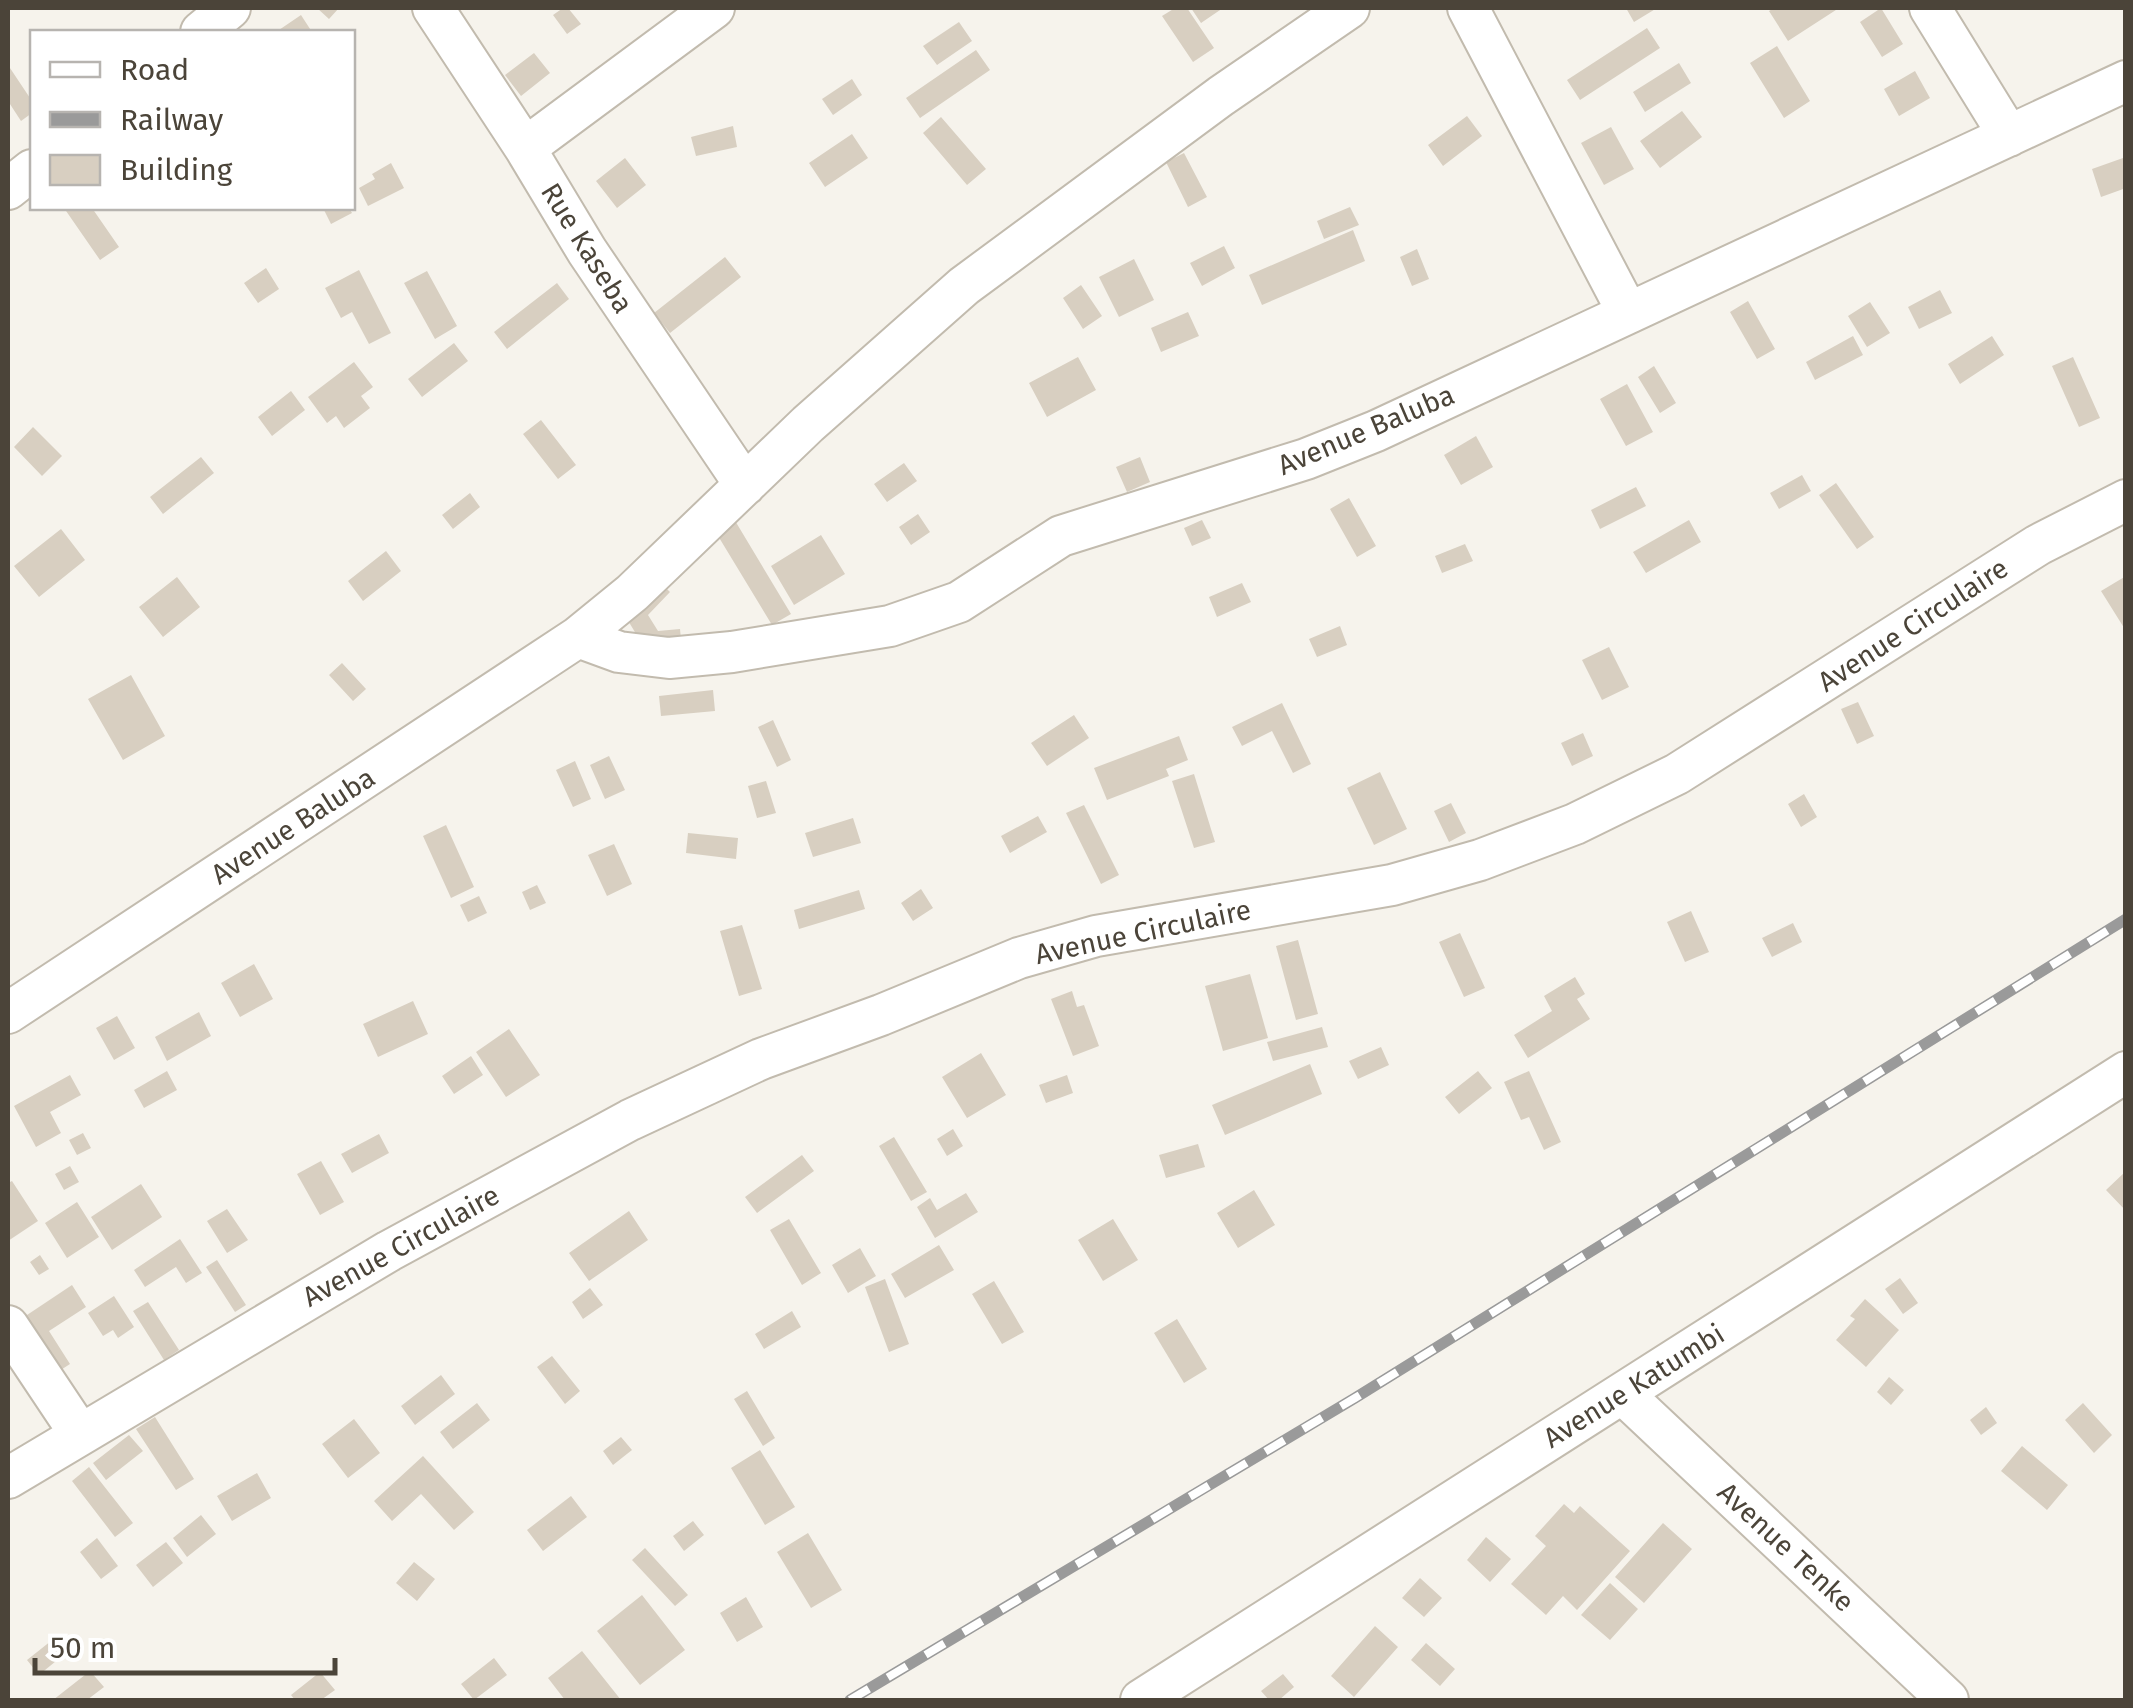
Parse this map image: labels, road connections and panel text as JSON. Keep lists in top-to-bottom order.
{
  "streets": {
    "street": [
      "Rue Kaseba",
      "Avenue Baluba",
      "Avenue Circulaire",
      "Avenue Katumbi",
      "Avenue Tenke"
    ]
  },
  "crossings": [
    ["Rue Kaseba", "Avenue Baluba"],
    ["Avenue Katumbi", "Avenue Tenke"]
  ],
  "legend": ["Road", "Railway", "Building"],
  "scale_bar": "50 m"
}
